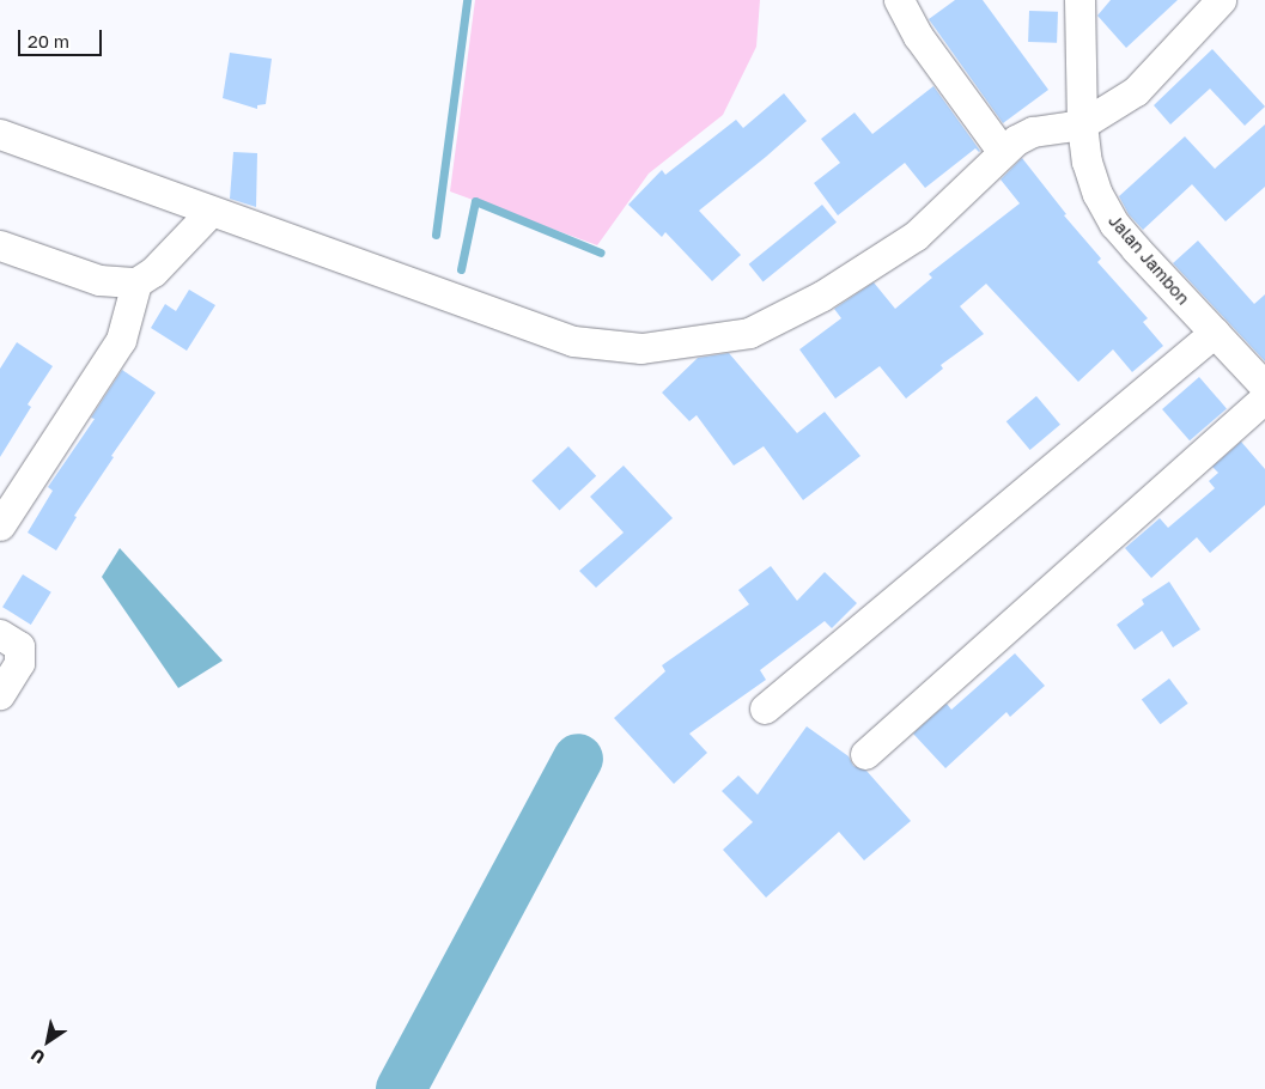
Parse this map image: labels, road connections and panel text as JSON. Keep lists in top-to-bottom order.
{
  "streets": {
    "street": ["Jalan Jambon"]
  },
  "scale_bar": "20 m",
  "north": "bottom left"
}
